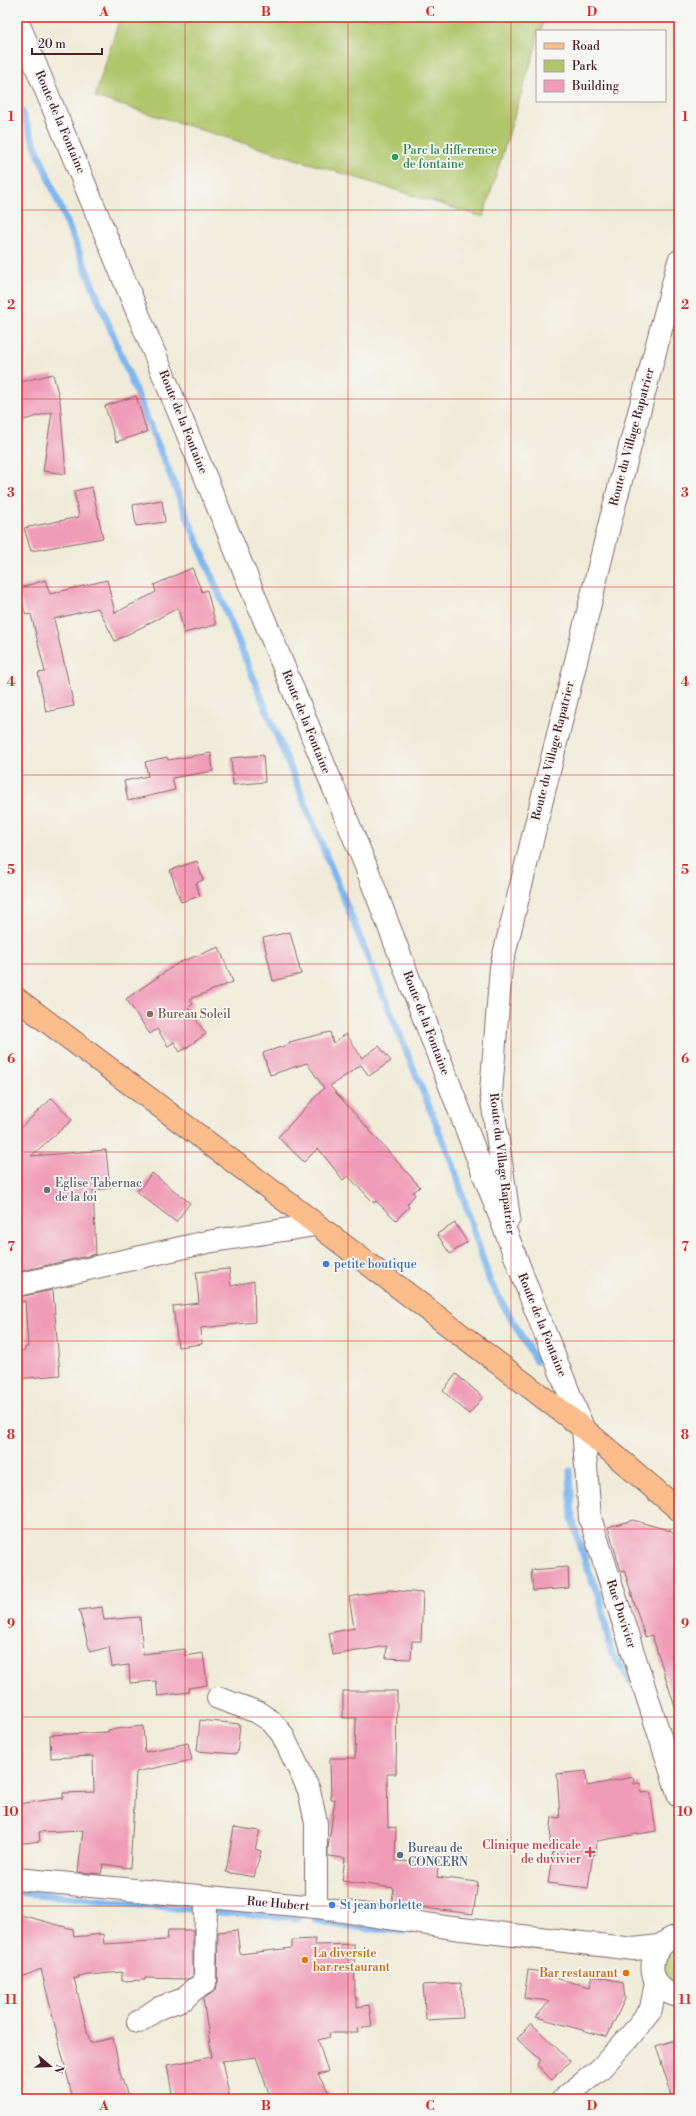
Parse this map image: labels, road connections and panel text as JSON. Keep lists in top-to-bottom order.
{
  "streets": {
    "street": [
      "Route de la Fontaine",
      "Route du Village Rapatrier",
      "Rue Duvivier",
      "Rue Hubert"
    ]
  },
  "crossings": [
    ["Route de la Fontaine", "Route du Village Rapatrier"],
    ["Route de la Fontaine", "Rue Duvivier"]
  ],
  "places": {
    "other": [
      "Parc la difference de fontaine",
      "Bureau Soleil",
      "Eglise Tabernac de la foi",
      "petite boutique",
      "Bureau de CONCERN",
      "St jean borlette",
      "La diversite bar restaurant",
      "Bar restaurant"
    ],
    "health": ["Clinique medicale de duvivier"]
  },
  "legend": ["Road", "Park", "Building"],
  "scale_bar": "20 m",
  "north": "right",
  "grid": {
    "columns": [
      "A",
      "B",
      "C",
      "D"
    ],
    "rows": [
      "1",
      "2",
      "3",
      "4",
      "5",
      "6",
      "7",
      "8",
      "9",
      "10",
      "11"
    ]
  }
}
